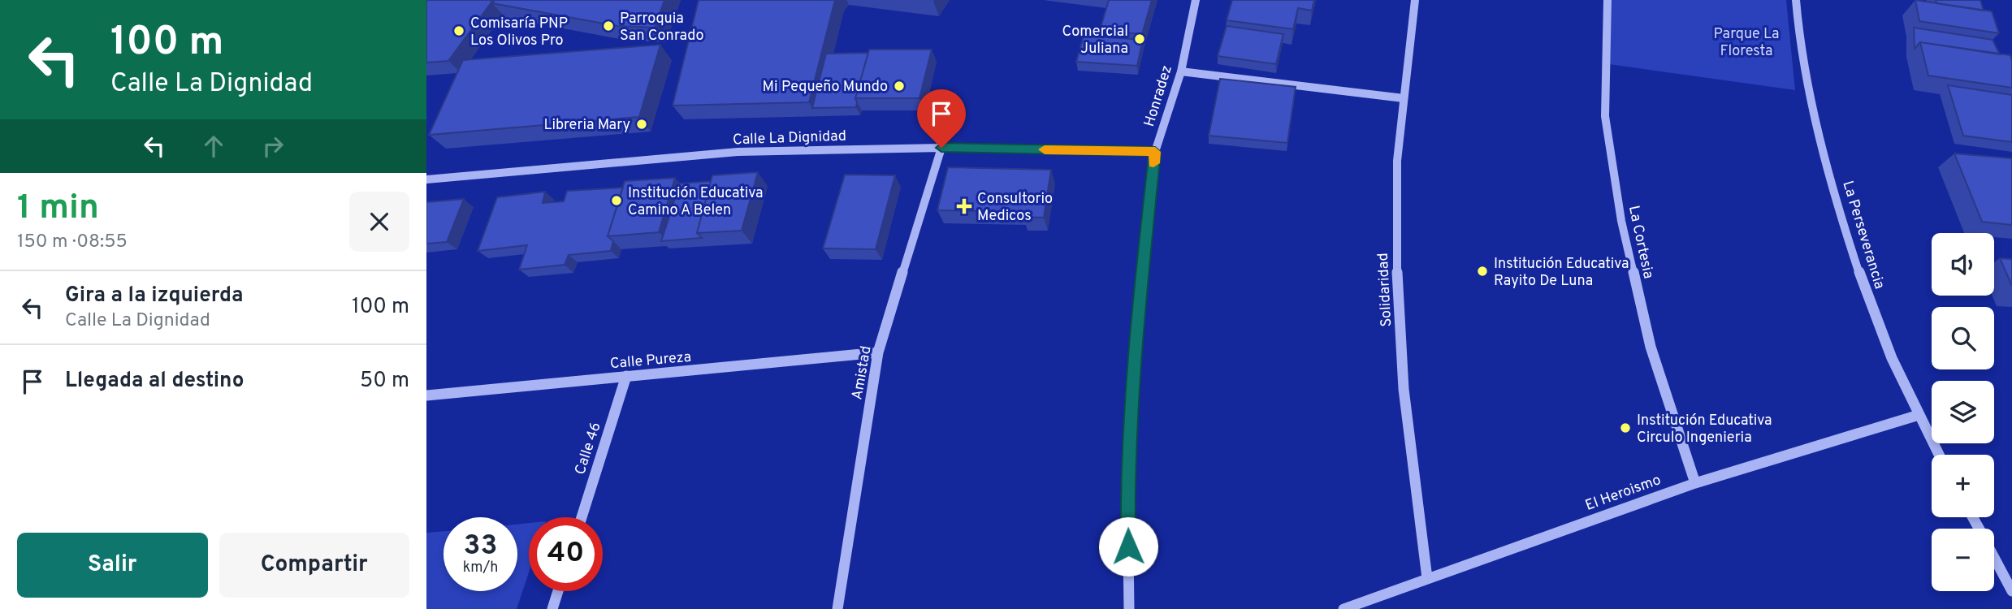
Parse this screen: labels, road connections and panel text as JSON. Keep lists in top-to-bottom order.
{
  "streets": {
    "street": [
      "Honradez",
      "Calle La Dignidad",
      "La Perseverancia",
      "La Cortesia",
      "Solidaridad",
      "Calle Pureza",
      "Amistad",
      "Calle 46",
      "El Heroismo"
    ]
  },
  "crossings": [
    ["Honradez", "Calle La Dignidad"],
    ["Calle La Dignidad", "Amistad"],
    ["La Perseverancia", "El Heroismo"],
    ["La Cortesia", "El Heroismo"],
    ["Solidaridad", "El Heroismo"],
    ["Calle Pureza", "Amistad"],
    ["Calle Pureza", "Calle 46"]
  ],
  "parks": ["Parque La Floresta"],
  "places": {
    "other": [
      "Parroquia San Conrado",
      "Comisaría PNP Los Olivos Pro",
      "Comercial Juliana",
      "Mi Pequeño Mundo",
      "Libreria Mary",
      "Institución Educativa Camino A Belen",
      "Institución Educativa Rayito De Luna",
      "Institución Educativa Circulo Ingenieria"
    ],
    "health": ["Consultorio Medicos"]
  },
  "page": {
    "turn": ["100 m", "Calle La Dignidad"],
    "heading": ["1 min", "150 m · 08:55"],
    "map_buttons": ["+", "−"],
    "list": [
      {
        "name": "Gira a la izquierda",
        "note": "Calle La Dignidad",
        "value": "100 m"
      },
      {
        "name": "Llegada al destino",
        "value": "50 m"
      }
    ],
    "speed": "33 km/h",
    "limit": "40",
    "buttons": ["Salir", "Compartir"]
  }
}
